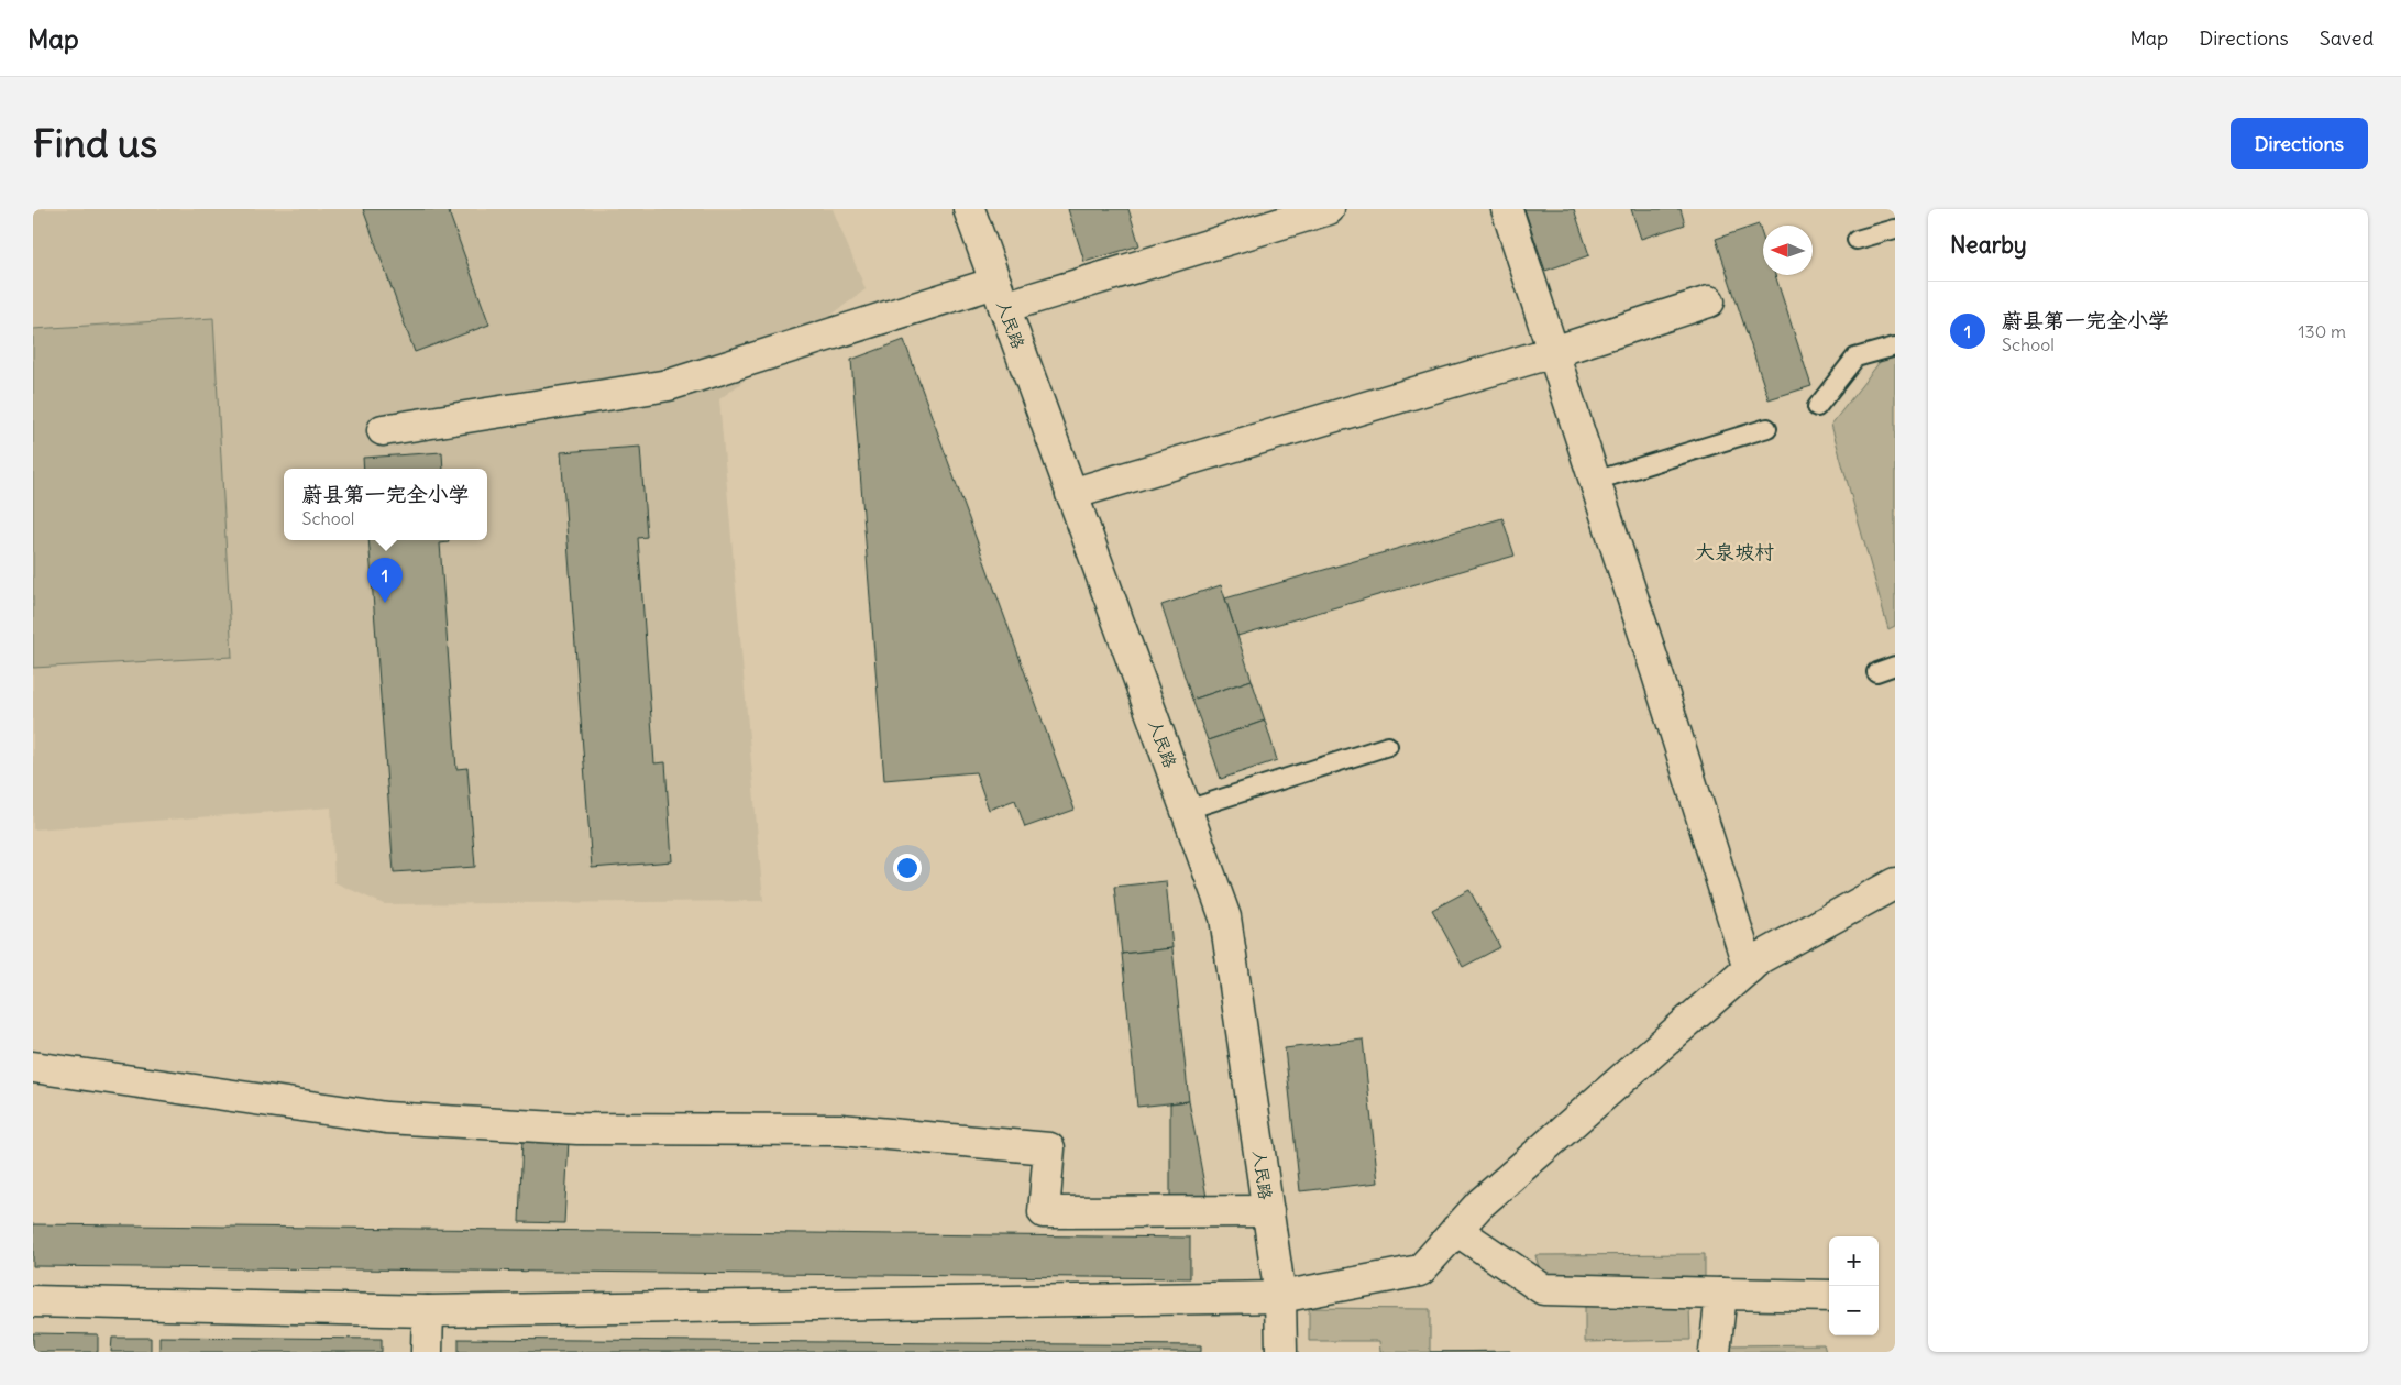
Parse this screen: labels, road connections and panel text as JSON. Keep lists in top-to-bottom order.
{
  "streets": {
    "street": ["人民路"]
  },
  "districts": ["大泉坡村"],
  "north": "left",
  "page": {
    "header": "Map",
    "nav": ["Map", "Directions", "Saved"],
    "buttons": "Directions",
    "title": "Find us",
    "heading": "Nearby",
    "list": [
      {
        "mark": "1",
        "name": "蔚县第一完全小学",
        "note": "School",
        "value": "130 m"
      }
    ],
    "popup": ["蔚县第一完全小学", "School"],
    "pins": "1",
    "map_buttons": ["+", "−"]
  }
}
